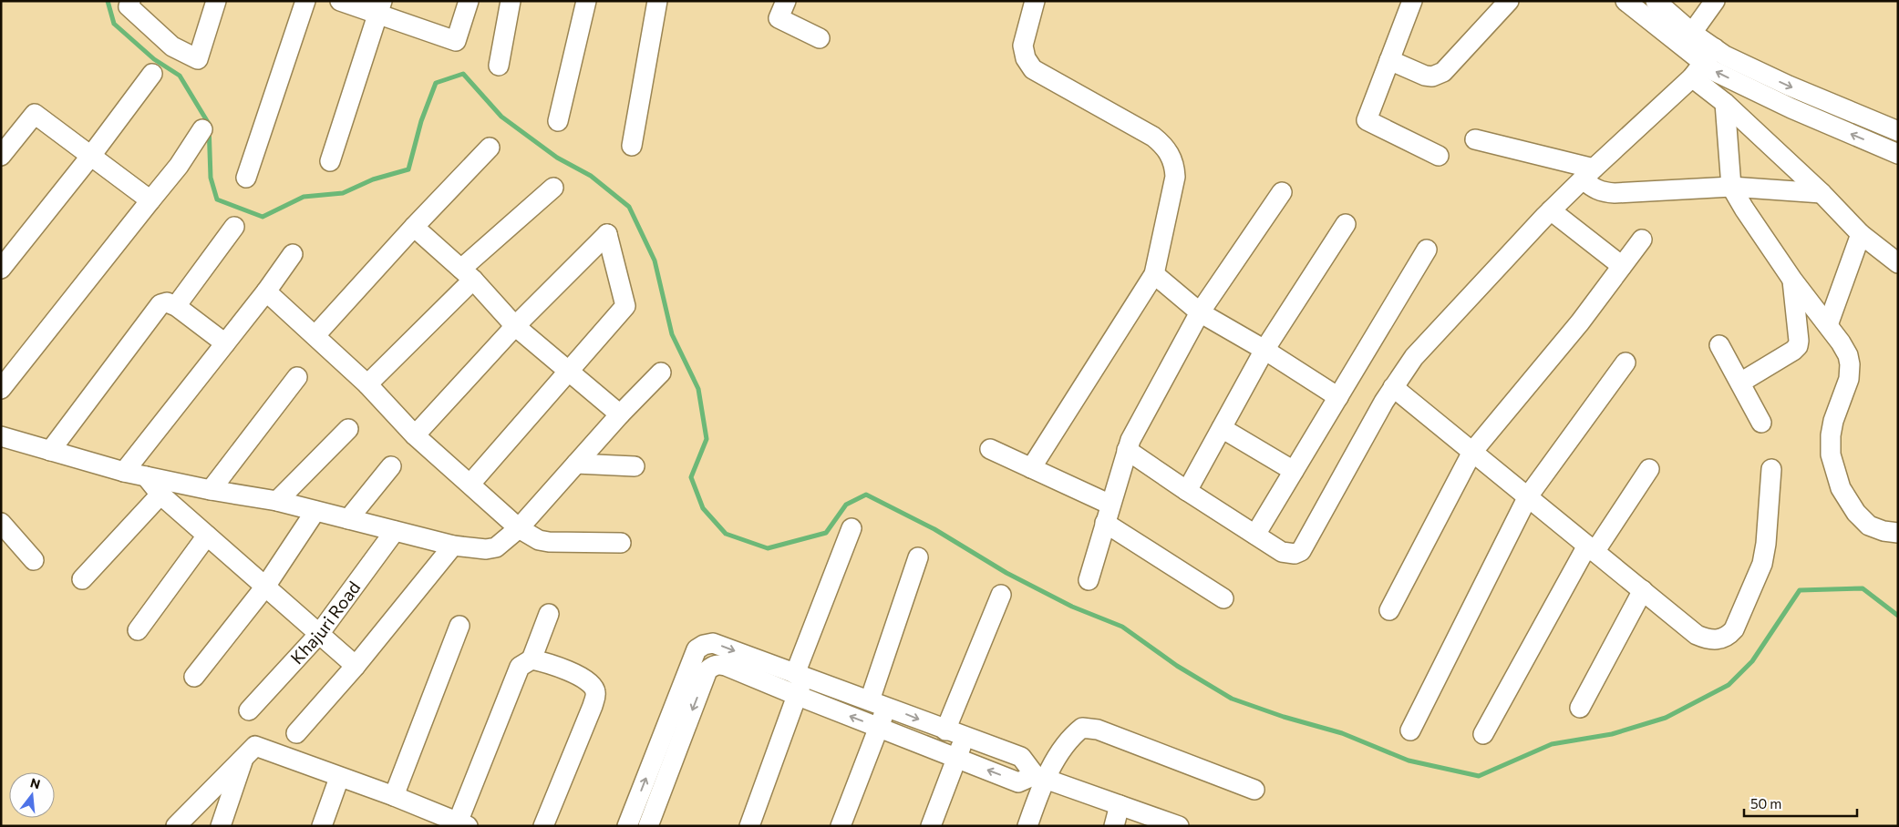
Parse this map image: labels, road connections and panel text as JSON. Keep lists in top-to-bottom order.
{
  "streets": {
    "street": ["Khajuri Road"]
  },
  "scale_bar": "50 m",
  "north": "top"
}
